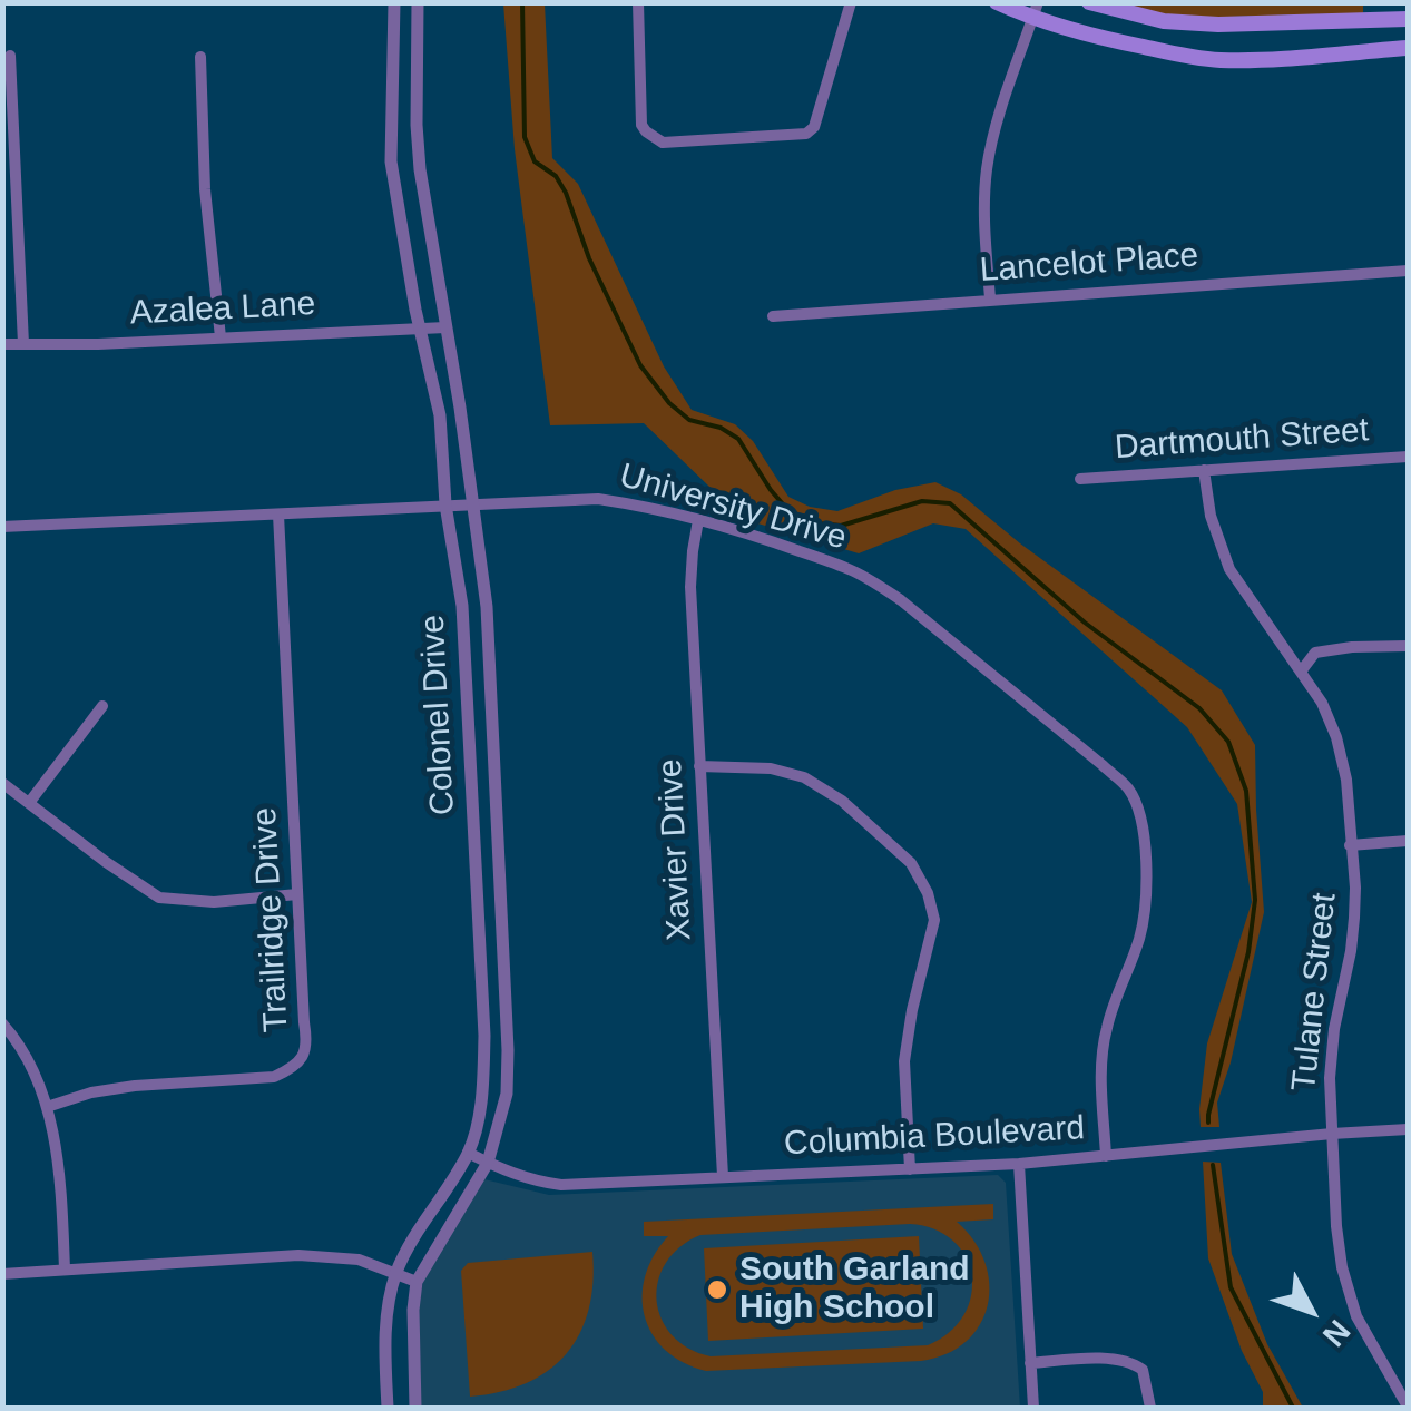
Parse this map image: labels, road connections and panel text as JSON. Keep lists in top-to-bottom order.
{
  "streets": {
    "street": [
      "Lancelot Place",
      "Azalea Lane",
      "Dartmouth Street",
      "University Drive",
      "Colonel Drive",
      "Xavier Drive",
      "Trailridge Drive",
      "Tulane Street",
      "Columbia Boulevard"
    ]
  },
  "crossings": [
    ["Azalea Lane", "Colonel Drive"],
    ["Dartmouth Street", "Tulane Street"],
    ["University Drive", "Colonel Drive"],
    ["University Drive", "Xavier Drive"],
    ["University Drive", "Trailridge Drive"],
    ["University Drive", "Columbia Boulevard"],
    ["Colonel Drive", "Columbia Boulevard"],
    ["Xavier Drive", "Columbia Boulevard"],
    ["Tulane Street", "Columbia Boulevard"]
  ],
  "places": ["South Garland High School"],
  "north": "bottom right"
}
